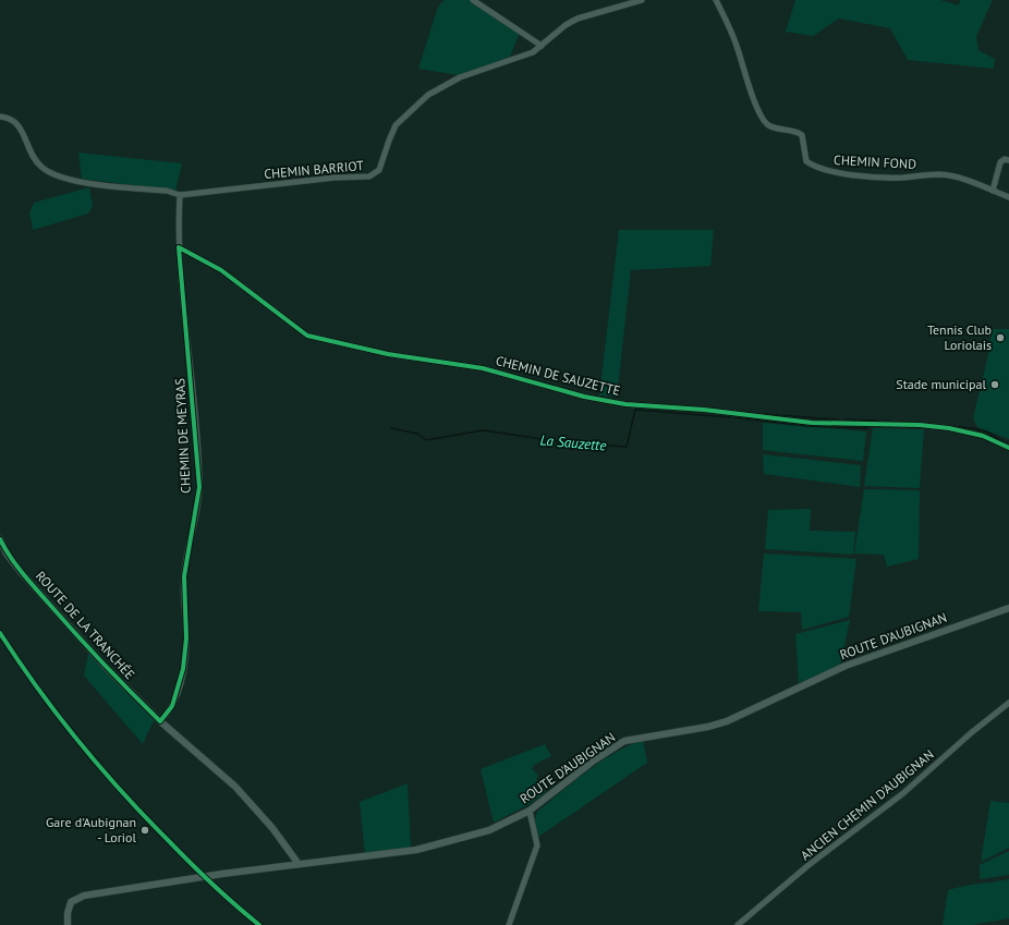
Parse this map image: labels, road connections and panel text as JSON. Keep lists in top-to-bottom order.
{
  "streets": {
    "street": [
      "CHEMIN FOND",
      "CHEMIN BARRIOT",
      "CHEMIN DE SAUZETTE",
      "CHEMIN DE MEYRAS",
      "ROUTE DE LA TRANCHÉE",
      "ROUTE D'AUBIGNAN",
      "ANCIEN CHEMIN D'AUBIGNAN"
    ]
  },
  "crossings": [
    ["CHEMIN BARRIOT", "CHEMIN DE MEYRAS"],
    ["CHEMIN DE SAUZETTE", "CHEMIN DE MEYRAS"],
    ["CHEMIN DE MEYRAS", "ROUTE DE LA TRANCHÉE"],
    ["ROUTE DE LA TRANCHÉE", "ROUTE D'AUBIGNAN"]
  ],
  "water": ["La Sauzette"],
  "places": ["Tennis Club Loriolais", "Stade municipal", "Gare d'Aubignan - Loriol"]
}
